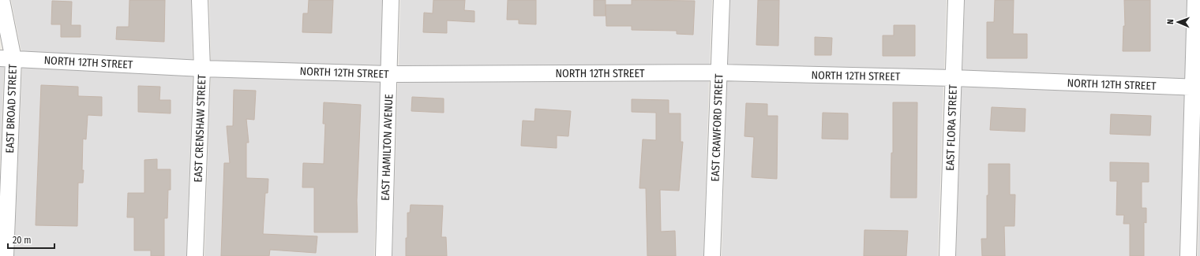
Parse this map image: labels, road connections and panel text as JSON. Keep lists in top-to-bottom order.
{
  "streets": {
    "street": [
      "NORTH 12TH STREET",
      "EAST BROAD STREET",
      "EAST CRAWFORD STREET",
      "EAST FLORA STREET",
      "EAST CRENSHAW STREET",
      "EAST HAMILTON AVENUE"
    ]
  },
  "crossings": [
    ["NORTH 12TH STREET", "EAST BROAD STREET"],
    ["NORTH 12TH STREET", "EAST CRAWFORD STREET"],
    ["NORTH 12TH STREET", "EAST FLORA STREET"],
    ["NORTH 12TH STREET", "EAST CRENSHAW STREET"],
    ["NORTH 12TH STREET", "EAST HAMILTON AVENUE"]
  ],
  "scale_bar": "20 m",
  "north": "left"
}
